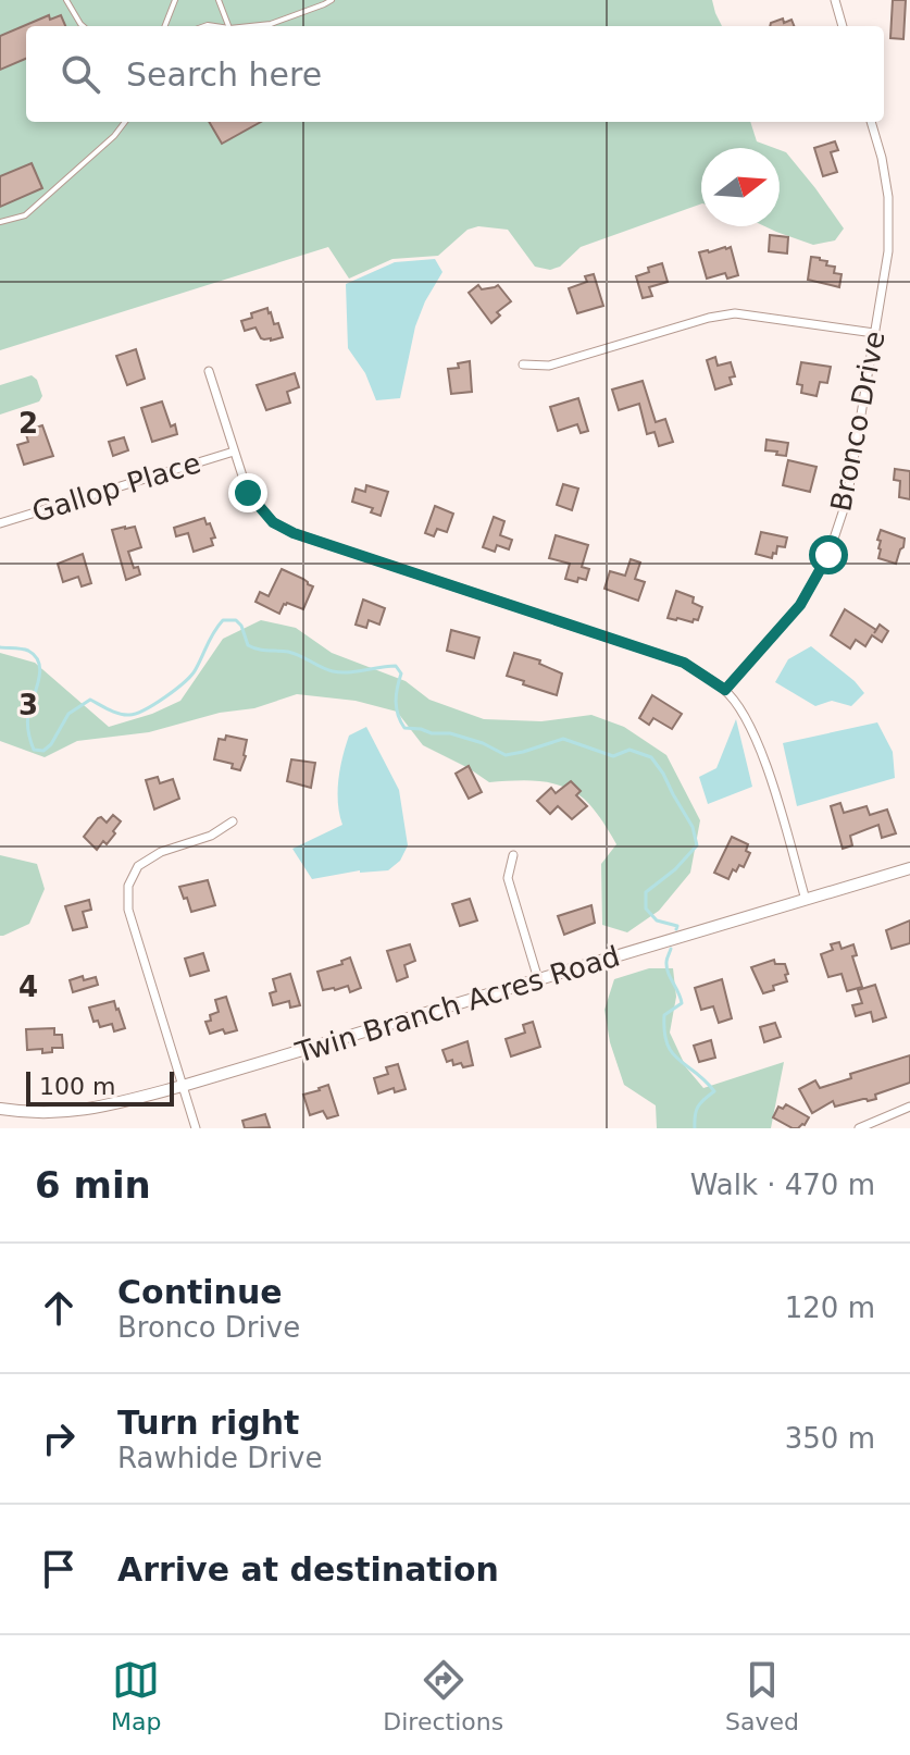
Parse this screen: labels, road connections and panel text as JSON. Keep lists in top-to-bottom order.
{
  "streets": {
    "street": ["Bronco Drive", "Gallop Place", "Twin Branch Acres Road"]
  },
  "scale_bar": "100 m",
  "north": "right",
  "page": {
    "search": "Search here",
    "scale": "100 m",
    "heading": ["6 min", "Walk · 470 m"],
    "list": [
      ["Continue", "Bronco Drive", "120 m"],
      ["Turn right", "Rawhide Drive", "350 m"],
      "Arrive at destination"
    ],
    "nav": ["Map", "Directions", "Saved"]
  },
  "grid": {
    "rows": ["2", "3", "4"]
  }
}
